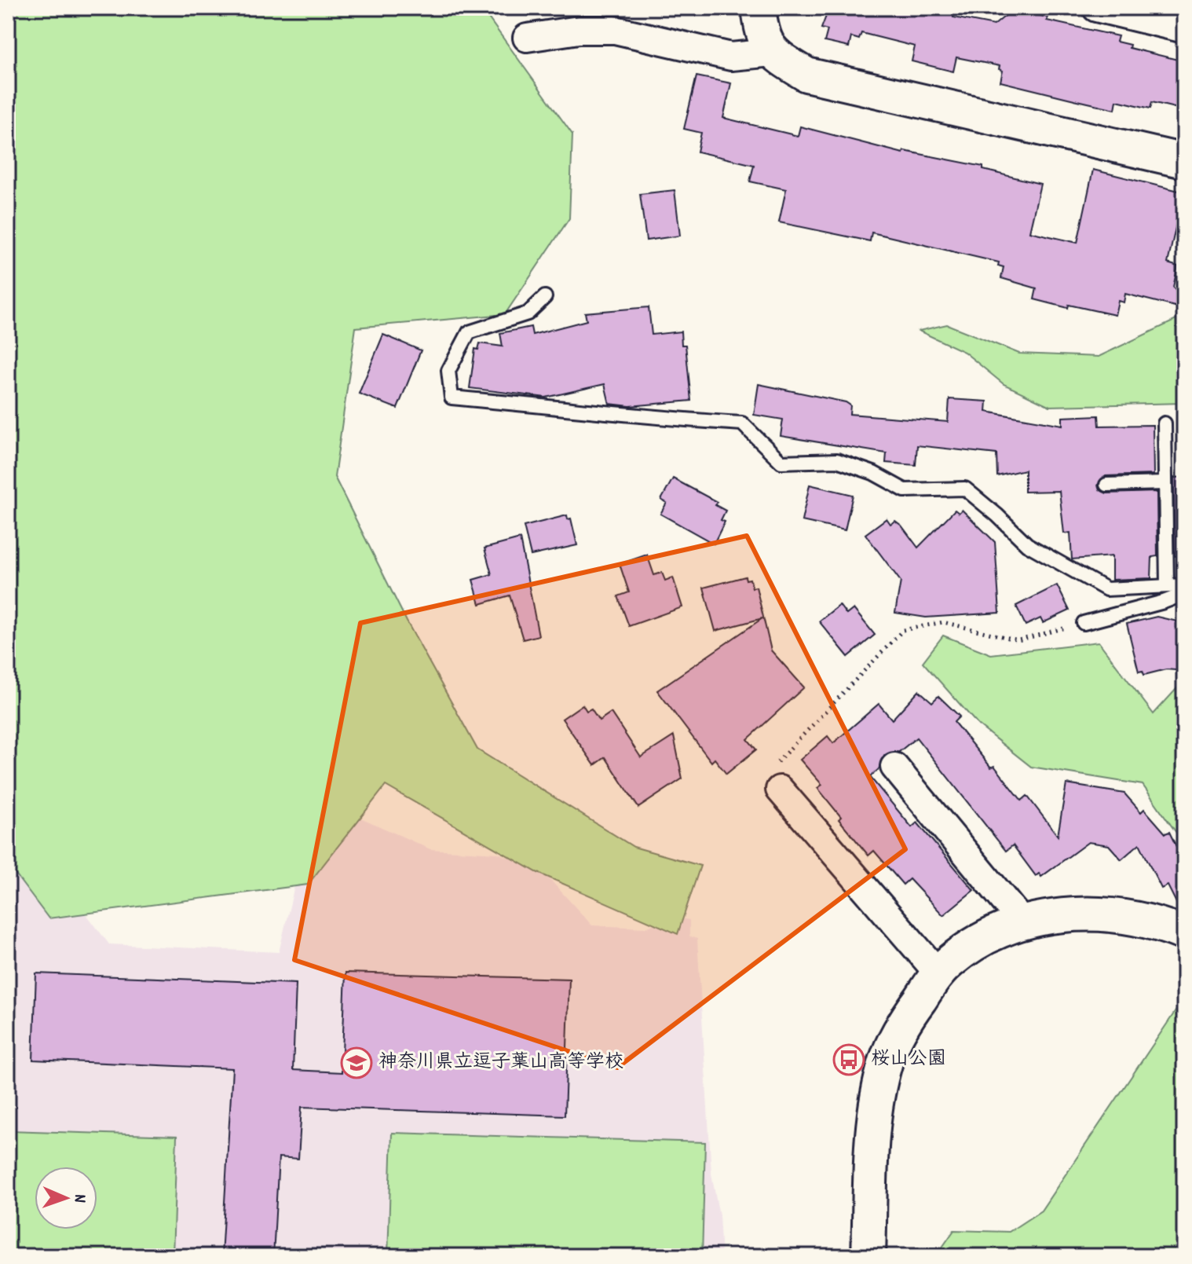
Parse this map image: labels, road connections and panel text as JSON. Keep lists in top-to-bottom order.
{
  "places": {
    "bus stop": ["桜山公園"],
    "school or university": ["神奈川県立逗子葉山高等学校"]
  },
  "north": "right"
}
